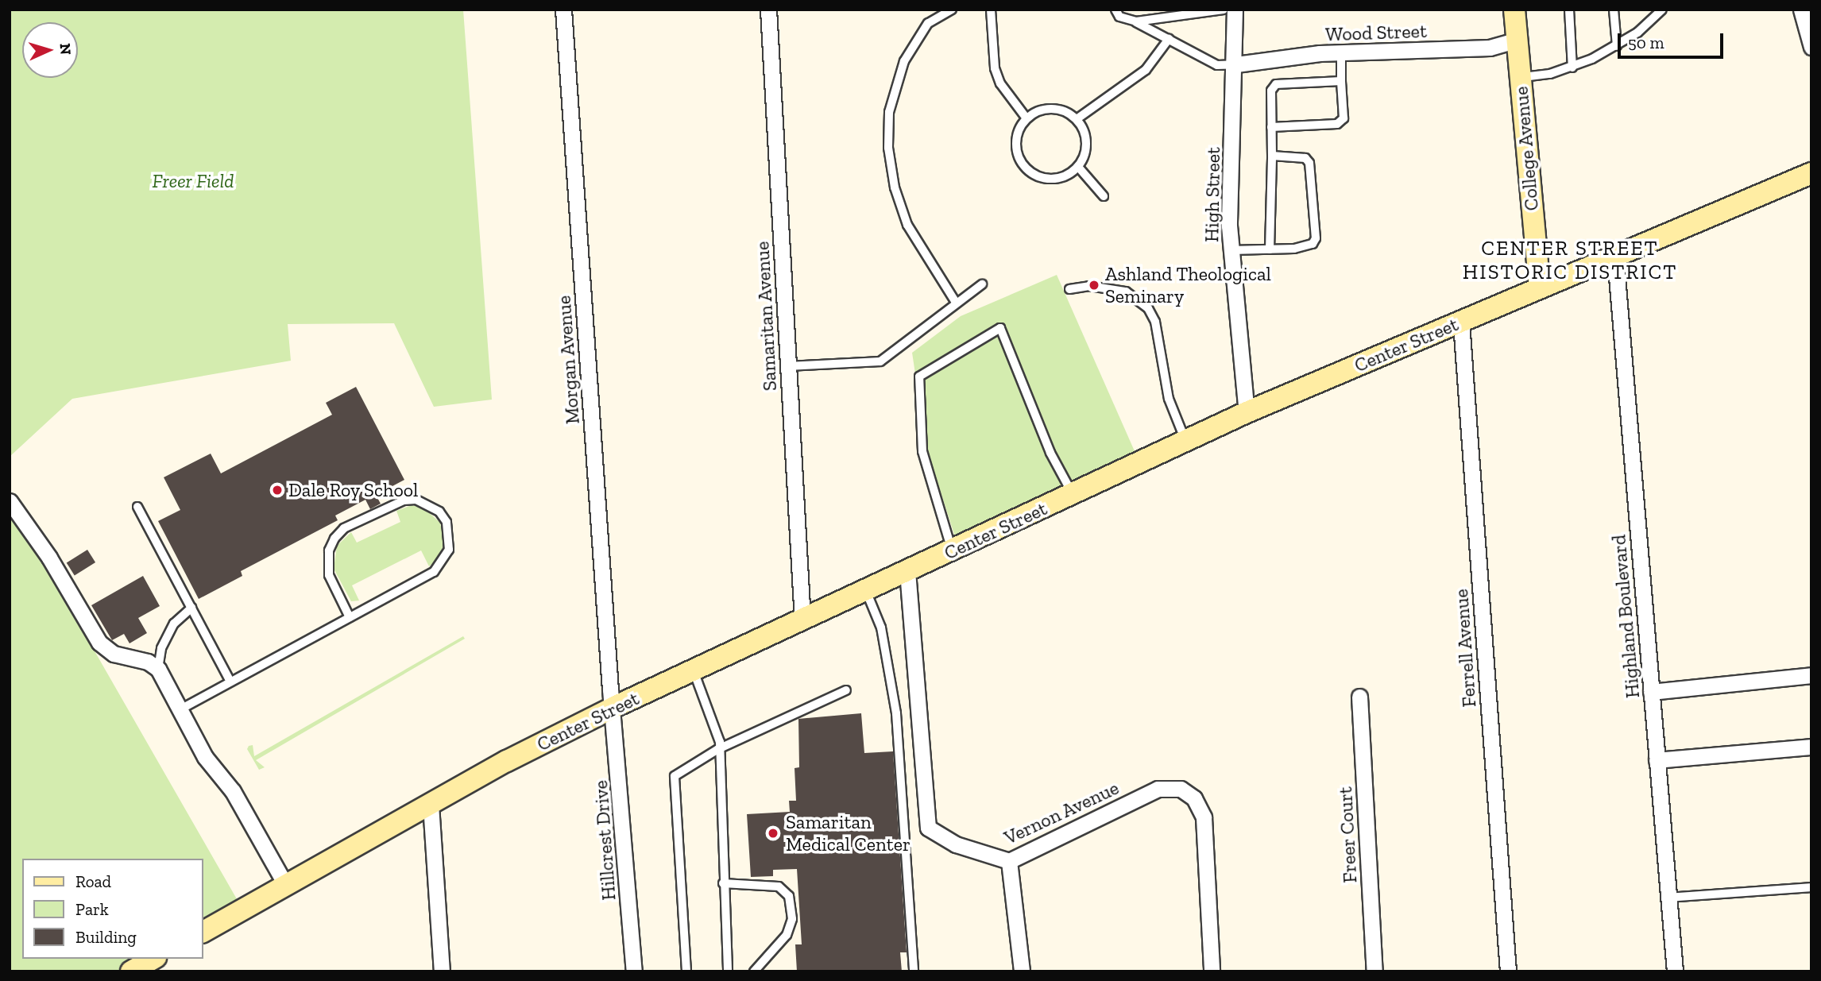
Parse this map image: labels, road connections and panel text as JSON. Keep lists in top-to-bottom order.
{
  "streets": {
    "main road": ["College Avenue", "Center Street"],
    "street": [
      "Wood Street",
      "High Street",
      "Samaritan Avenue",
      "Morgan Avenue",
      "Highland Boulevard",
      "Ferrell Avenue",
      "Vernon Avenue",
      "Freer Court",
      "Hillcrest Drive"
    ]
  },
  "crossings": [
    ["Wood Street", "College Avenue"],
    ["Wood Street", "High Street"],
    ["College Avenue", "Center Street"],
    ["High Street", "Center Street"],
    ["Samaritan Avenue", "Center Street"],
    ["Center Street", "Morgan Avenue"],
    ["Center Street", "Highland Boulevard"],
    ["Center Street", "Ferrell Avenue"],
    ["Center Street", "Vernon Avenue"],
    ["Center Street", "Hillcrest Drive"],
    ["Morgan Avenue", "Hillcrest Drive"]
  ],
  "districts": ["CENTER STREET HISTORIC DISTRICT"],
  "parks": ["Freer Field"],
  "places": ["Ashland Theological Seminary", "Dale Roy School", "Samaritan Medical Center"],
  "legend": ["Road", "Park", "Building"],
  "scale_bar": "50 m",
  "north": "right"
}
